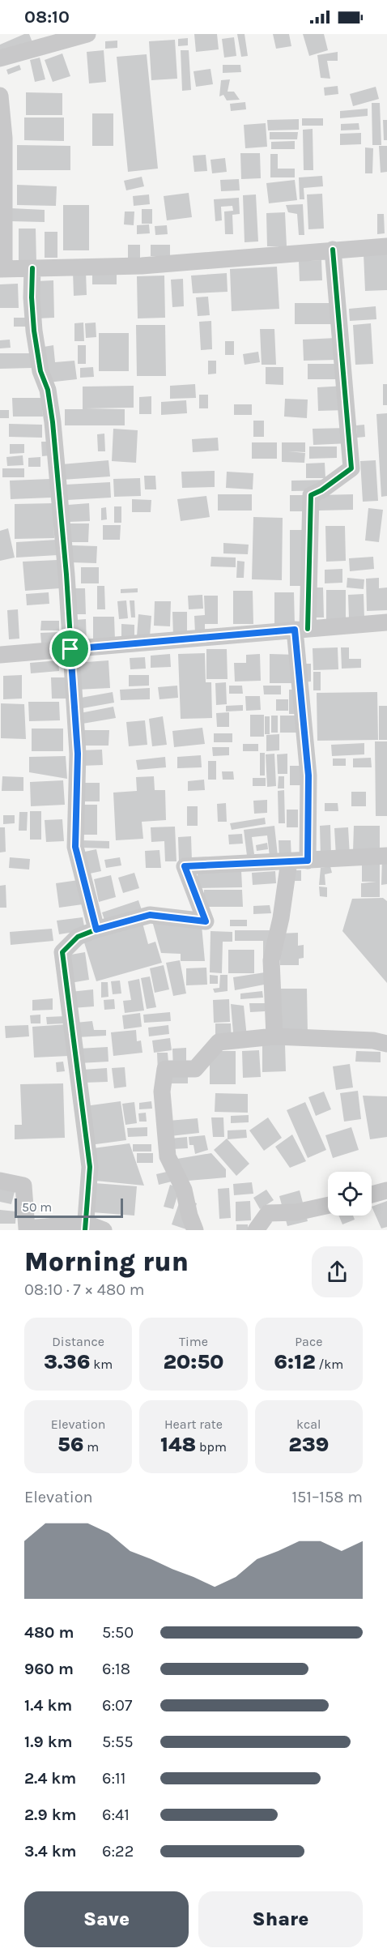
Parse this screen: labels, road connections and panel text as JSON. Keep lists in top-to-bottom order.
{
  "scale_bar": "50 m",
  "page": {
    "status": "08:10",
    "scale": "50 m",
    "heading": ["Morning run", "08:10 · 7 × 480 m"],
    "stats": [
      ["Distance", "3.36 km"],
      ["Time", "20:50"],
      ["Pace", "6:12 /km"],
      ["Elevation", "56 m"],
      ["Heart rate", "148 bpm"],
      ["kcal", "239"]
    ],
    "chart": ["Elevation", "151–158 m"],
    "list": [
      {
        "name": "480 m",
        "note": "5:50"
      },
      {
        "name": "960 m",
        "note": "6:18"
      },
      {
        "name": "1.4 km",
        "note": "6:07"
      },
      {
        "name": "1.9 km",
        "note": "5:55"
      },
      {
        "name": "2.4 km",
        "note": "6:11"
      },
      {
        "name": "2.9 km",
        "note": "6:41"
      },
      {
        "name": "3.4 km",
        "note": "6:22"
      }
    ],
    "buttons": ["Save", "Share"]
  }
}
